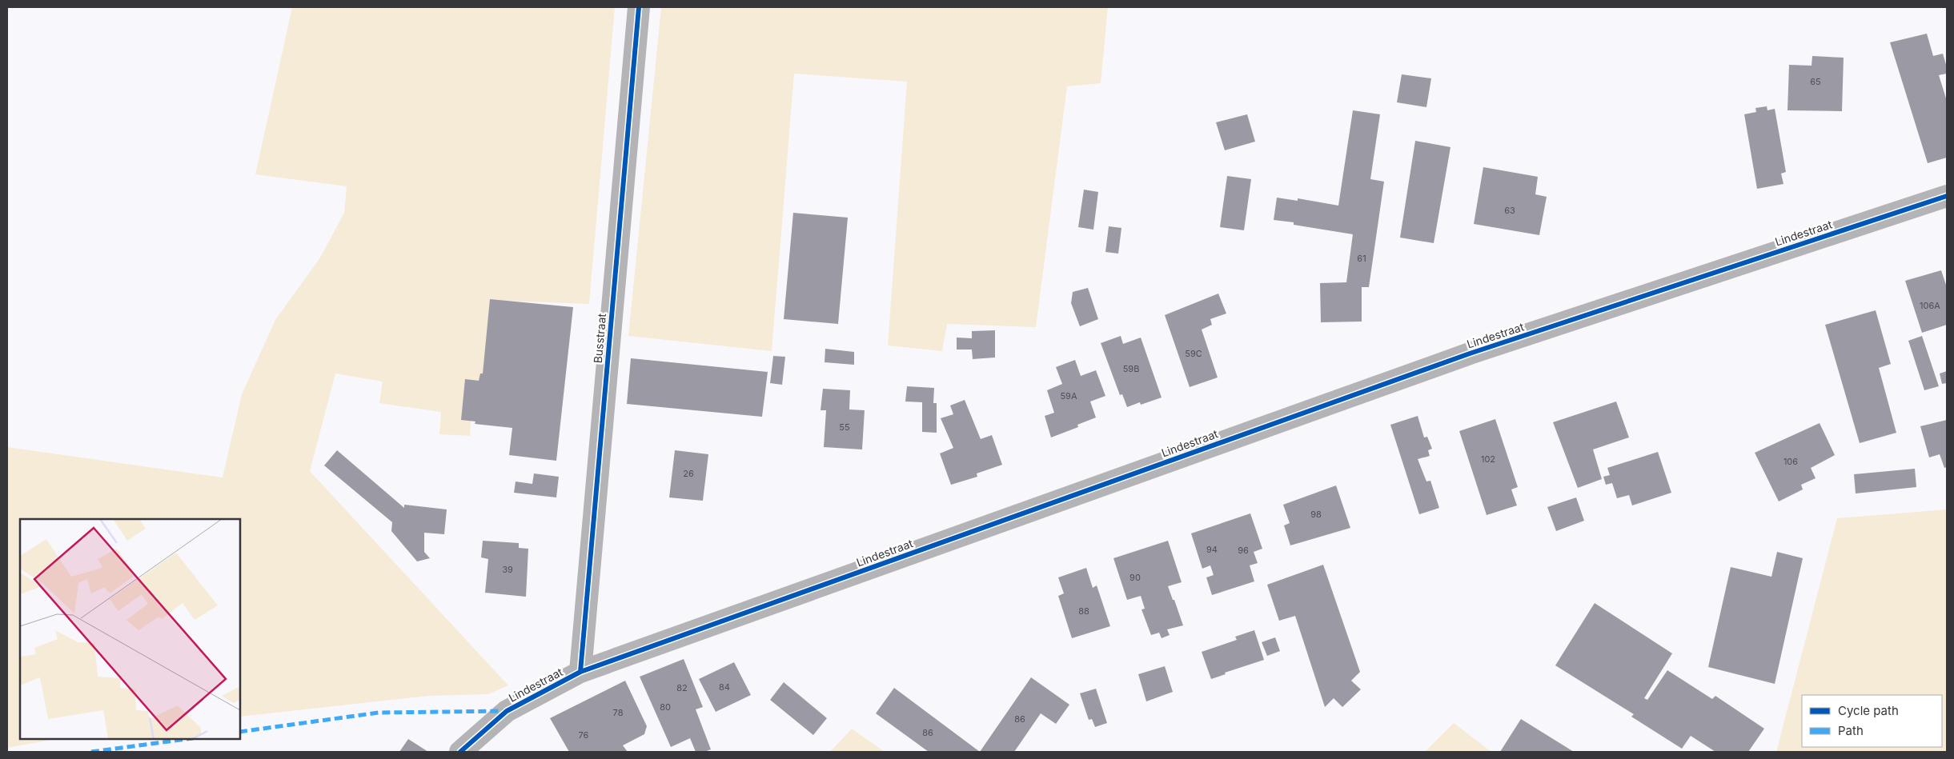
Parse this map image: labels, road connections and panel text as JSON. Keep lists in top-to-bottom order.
{
  "streets": {
    "street": ["Lindestraat", "Busstraat"]
  },
  "crossings": [
    ["Lindestraat", "Busstraat"]
  ],
  "house_numbers": [
    "65",
    "63",
    "61",
    "106A",
    "59C",
    "59B",
    "59A",
    "55",
    "102",
    "106",
    "26",
    "98",
    "94",
    "96",
    "39",
    "90",
    "88",
    "84",
    "82",
    "80",
    "78",
    "86",
    "86",
    "76"
  ],
  "legend": ["Cycle path", "Path"]
}
